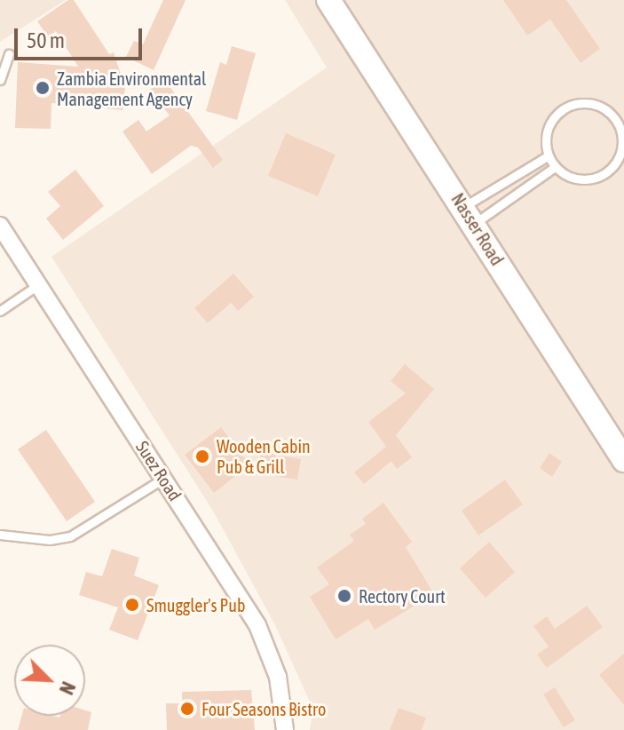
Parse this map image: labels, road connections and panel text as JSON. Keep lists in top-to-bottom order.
{
  "streets": {
    "main road": ["Nasser Road"],
    "street": ["Suez Road"]
  },
  "places": [
    "Zambia Environmental Management Agency",
    "Wooden Cabin Pub & Grill",
    "Rectory Court",
    "Smuggler's Pub",
    "Four Seasons Bistro"
  ],
  "scale_bar": "50 m",
  "north": "bottom right"
}
